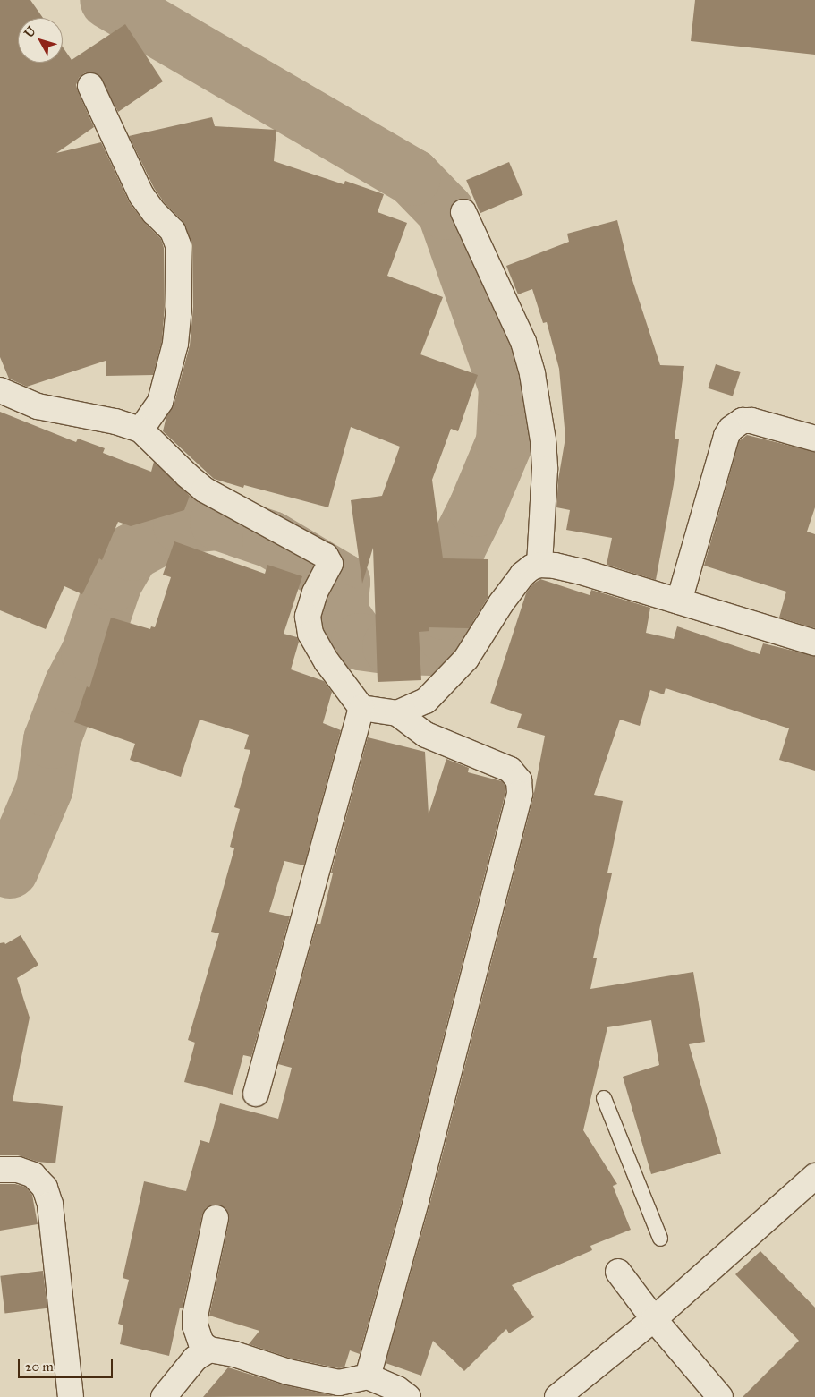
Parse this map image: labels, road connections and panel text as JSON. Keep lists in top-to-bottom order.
{
  "scale_bar": "20 m",
  "north": "top left"
}
